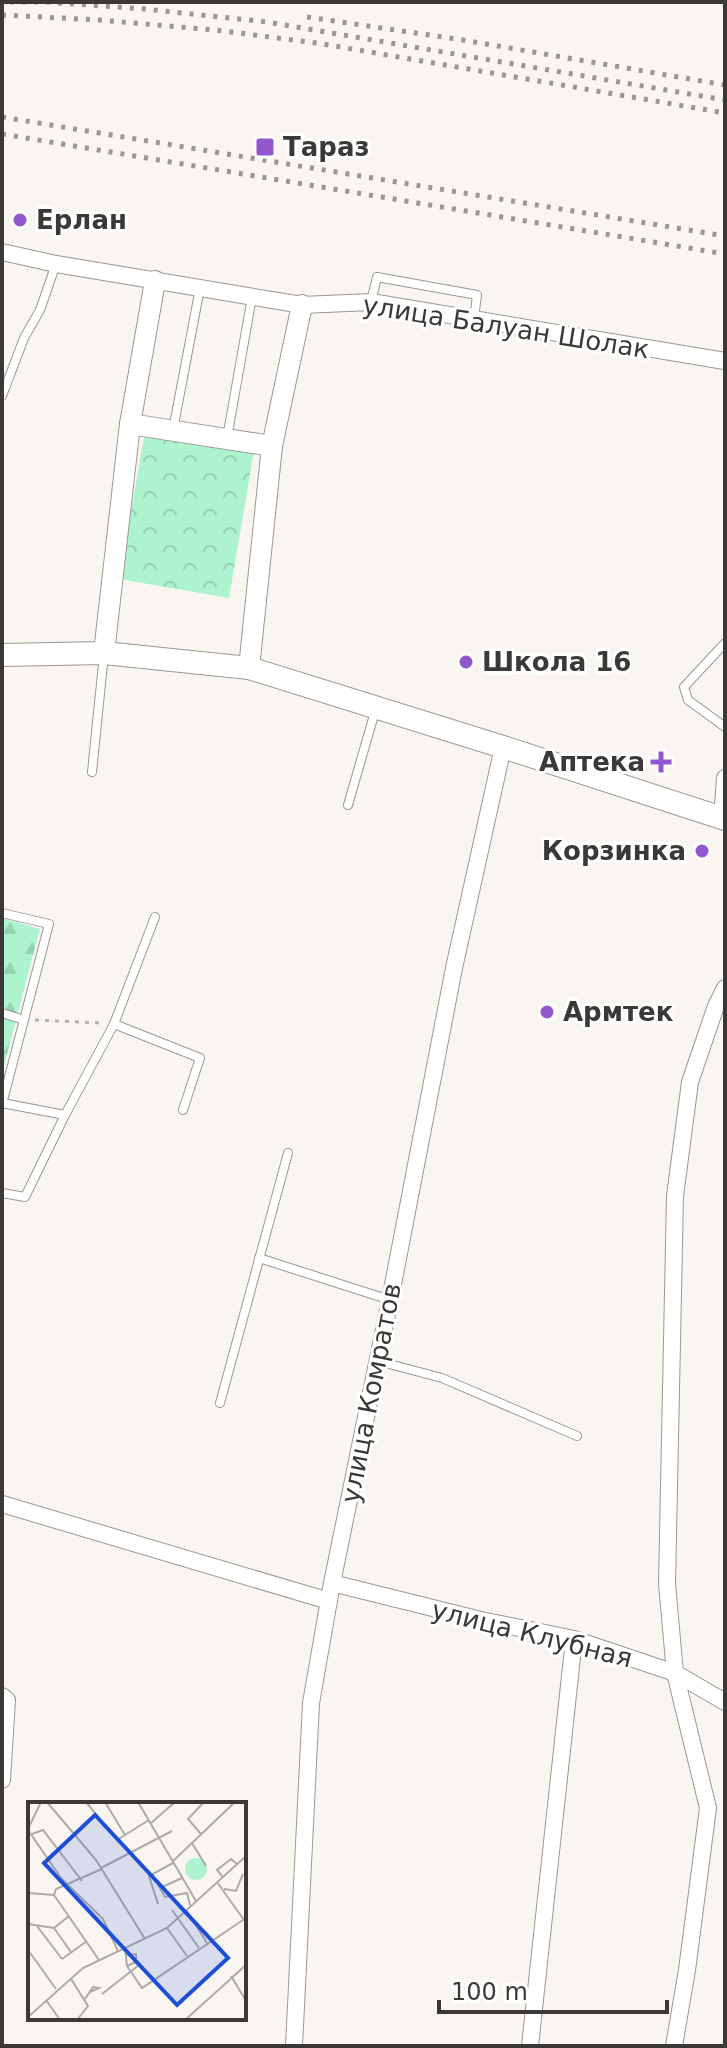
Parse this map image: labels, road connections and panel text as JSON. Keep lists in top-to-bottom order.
{
  "streets": {
    "street": ["улица Балуан Шолак", "улица Комратов", "улица Клубная"]
  },
  "crossings": [
    ["улица Комратов", "улица Клубная"]
  ],
  "places": {
    "transit": ["Тараз"],
    "other": [
      "Ерлан",
      "Школа 16",
      "Корзинка",
      "Армтек"
    ],
    "health": ["Аптека"]
  },
  "scale_bar": "100 m"
}
